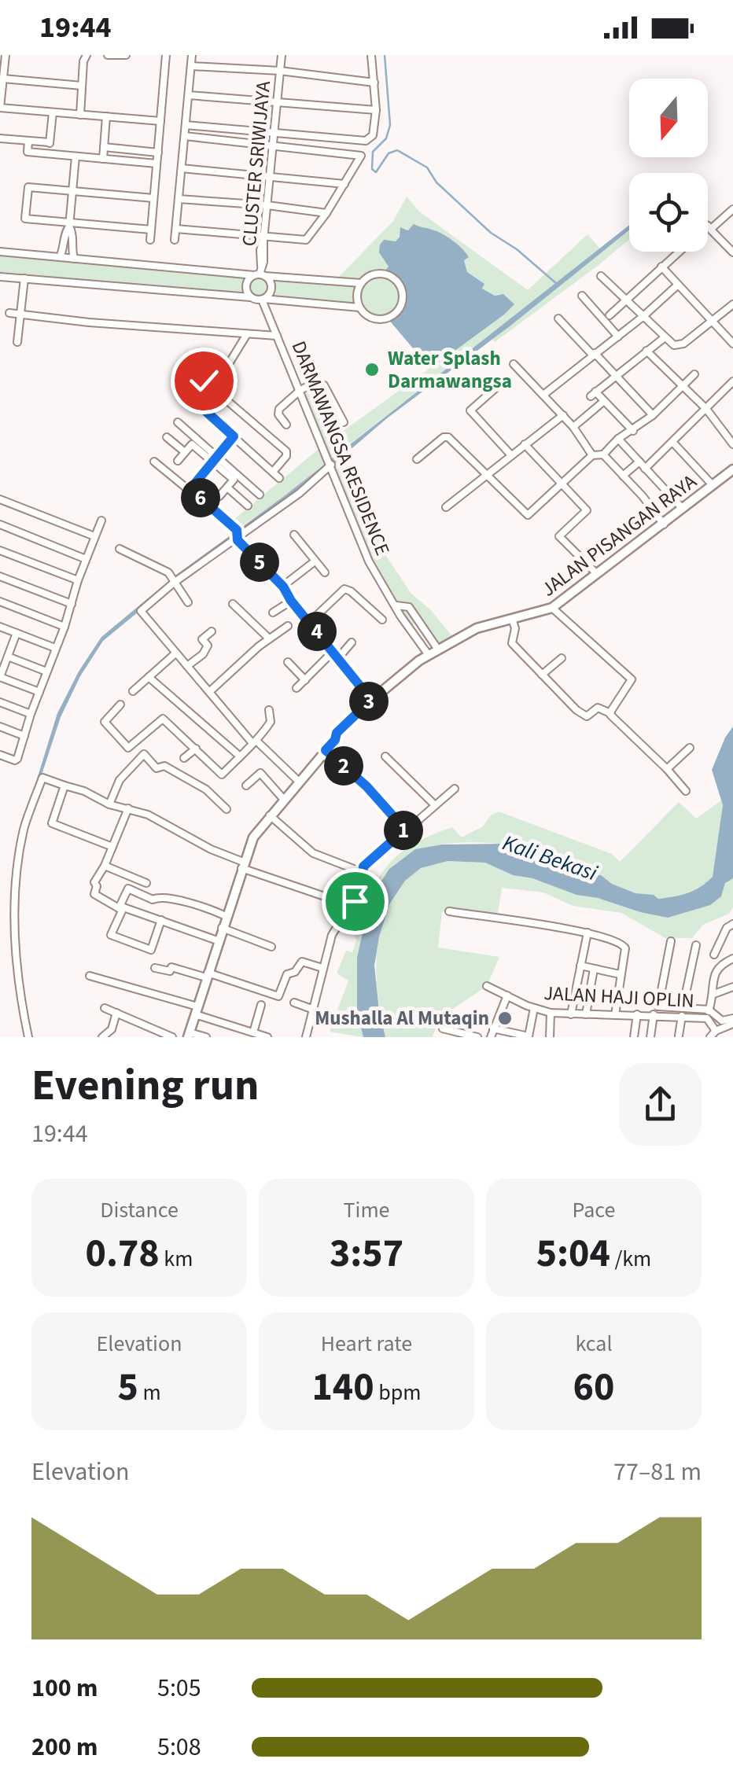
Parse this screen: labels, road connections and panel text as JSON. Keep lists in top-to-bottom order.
{
  "streets": {
    "street": [
      "CLUSTER SRIWIJAYA",
      "DARMAWANGSA RESIDENCE",
      "JALAN PISANGAN RAYA",
      "JALAN HAJI OPLIN"
    ]
  },
  "crossings": [
    ["CLUSTER SRIWIJAYA", "DARMAWANGSA RESIDENCE"],
    ["DARMAWANGSA RESIDENCE", "JALAN PISANGAN RAYA"]
  ],
  "water": ["Kali Bekasi"],
  "places": ["Water Splash Darmawangsa", "Mushalla Al Mutaqin"],
  "north": "bottom",
  "page": {
    "status": "19:44",
    "pins": [
      "6",
      "5",
      "4",
      "3",
      "2",
      "1"
    ],
    "heading": ["Evening run", "19:44"],
    "stats": [
      ["Distance", "0.78 km"],
      ["Time", "3:57"],
      ["Pace", "5:04 /km"],
      ["Elevation", "5 m"],
      ["Heart rate", "140 bpm"],
      ["kcal", "60"]
    ],
    "chart": ["Elevation", "77–81 m"],
    "list": [
      {
        "name": "100 m",
        "note": "5:05"
      },
      {
        "name": "200 m",
        "note": "5:08"
      }
    ]
  }
}
